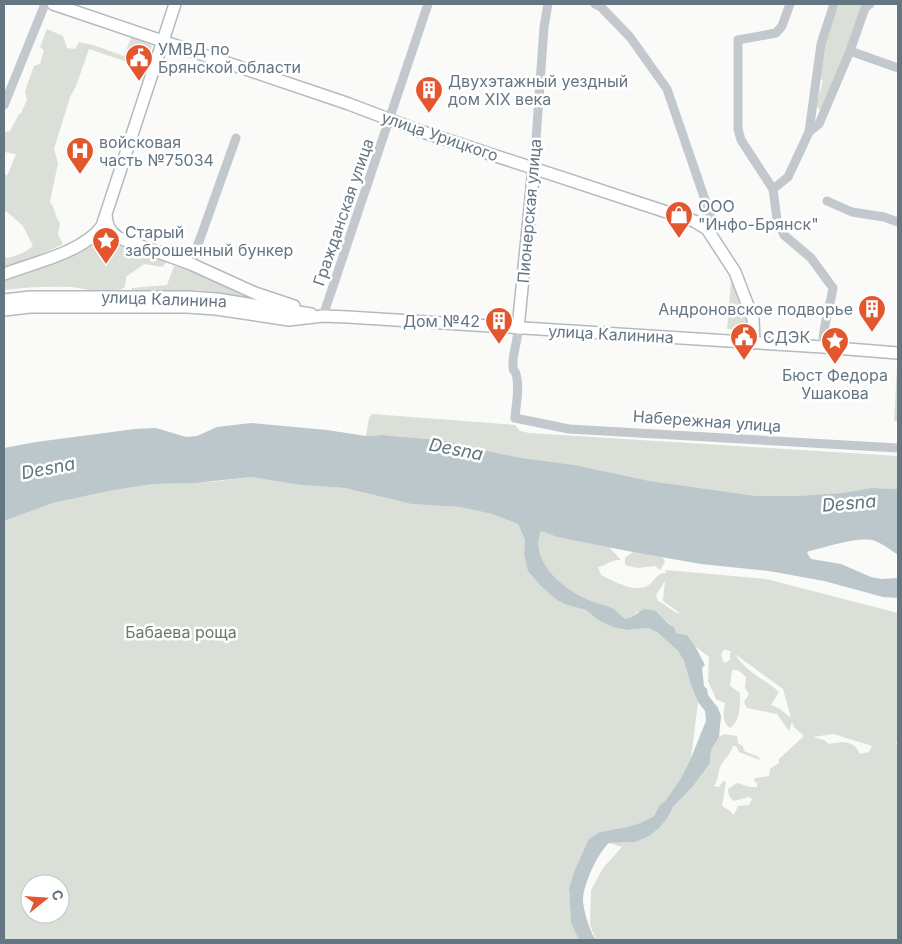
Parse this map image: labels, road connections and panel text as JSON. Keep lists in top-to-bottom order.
{
  "streets": {
    "main road": ["улица Урицкого", "Пионерская улица", "улица Калинина"],
    "street": ["Гражданская улица", "Набережная улица"]
  },
  "crossings": [
    ["улица Урицкого", "Пионерская улица"],
    ["улица Урицкого", "Гражданская улица"],
    ["улица Урицкого", "улица Калинина"],
    ["Пионерская улица", "улица Калинина"],
    ["Пионерская улица", "Набережная улица"],
    ["Гражданская улица", "улица Калинина"]
  ],
  "water": ["Desna"],
  "parks": ["Бабаева роща"],
  "places": {
    "public building": ["УМВД по Брянской области", "СДЭК"],
    "building": ["Двухэтажный уездный дом XIX века", "Андроновское подворье", "Дом №42"],
    "hospital": ["войсковая часть №75034"],
    "shop": ["ООО \"Инфо-Брянск\""],
    "place": ["Старый заброшенный бункер", "Бюст Федора Ушакова"]
  },
  "north": "right"
}
